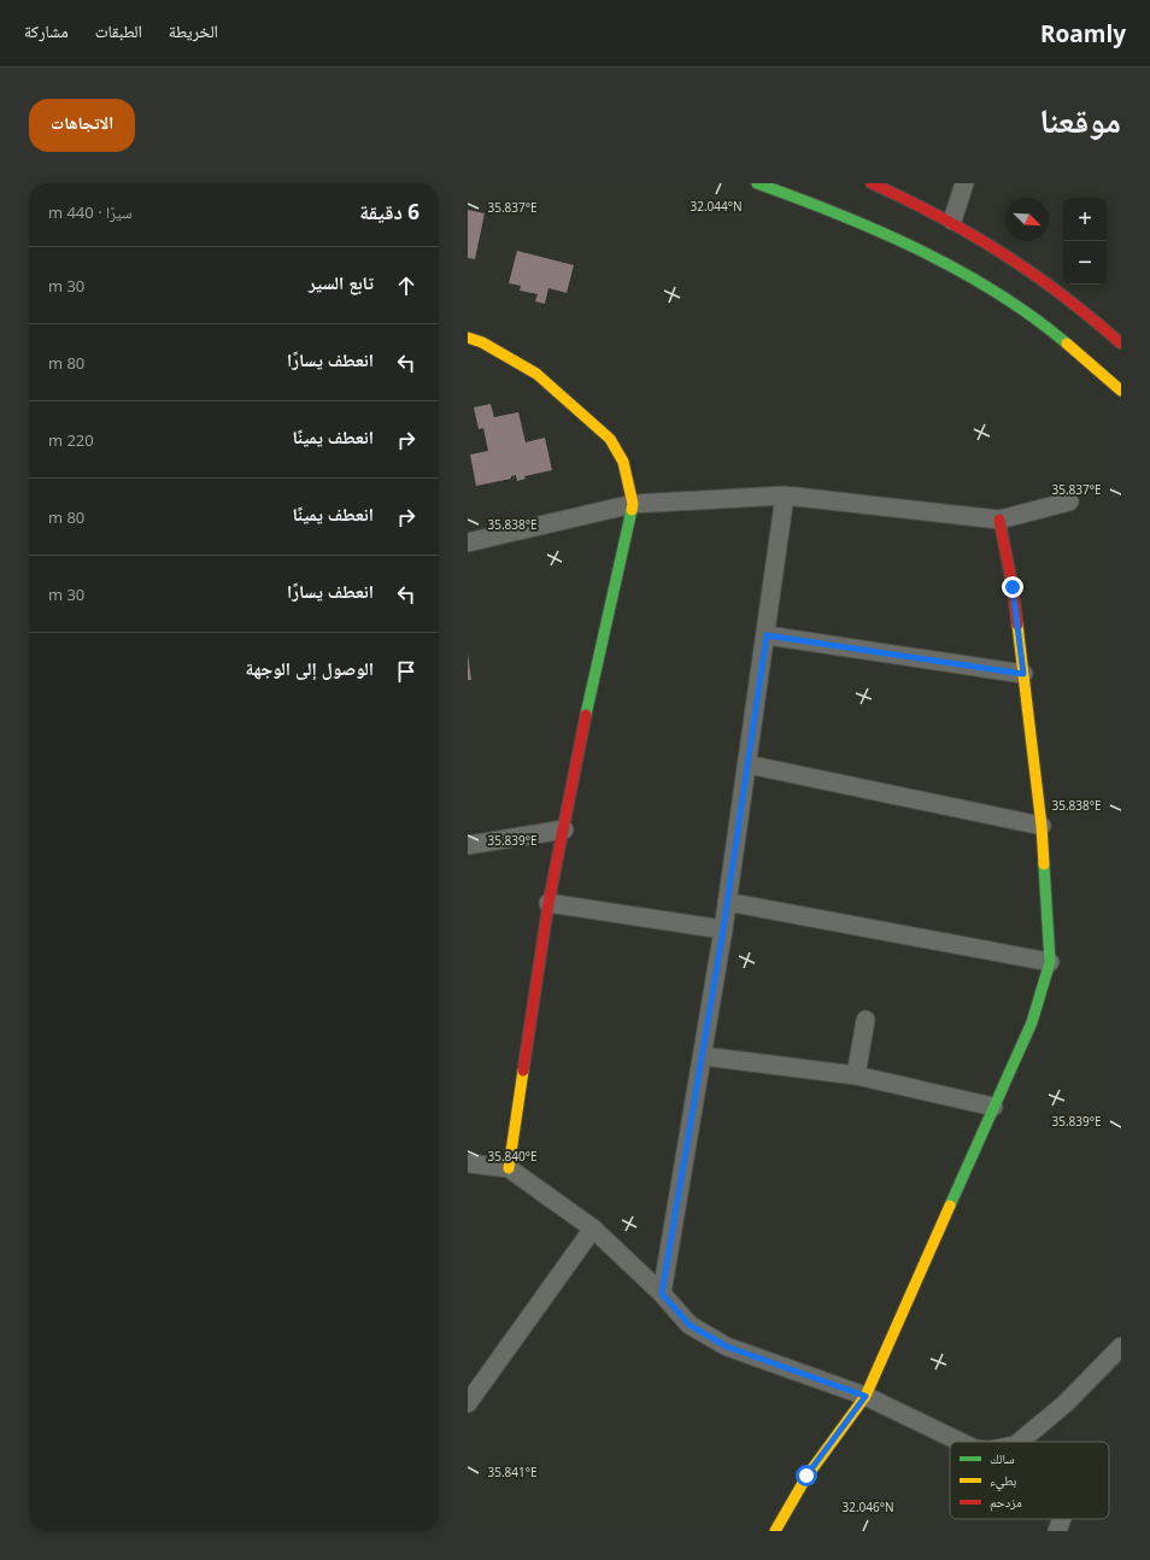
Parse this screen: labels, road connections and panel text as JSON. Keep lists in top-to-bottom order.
{
  "legend": ["سالك", "بطيء", "مزدحم"],
  "north": "bottom right",
  "page": {
    "header": "Roamly",
    "nav": ["الخريطة", "الطبقات", "مشاركة"],
    "title": "موقعنا",
    "buttons": "الاتجاهات",
    "heading": ["6 دقيقة", "سيرًا · 440 m"],
    "map_buttons": ["+", "−"],
    "list": [
      ["تابع السير", "30 m"],
      ["انعطف يسارًا", "80 m"],
      ["انعطف يمينًا", "220 m"],
      ["انعطف يمينًا", "80 m"],
      ["انعطف يسارًا", "30 m"],
      "الوصول إلى الوجهة"
    ]
  },
  "coordinates": [
    "32.044°N",
    "35.837°E",
    "35.838°E",
    "35.839°E",
    "35.840°E",
    "35.841°E",
    "32.046°N"
  ]
}
